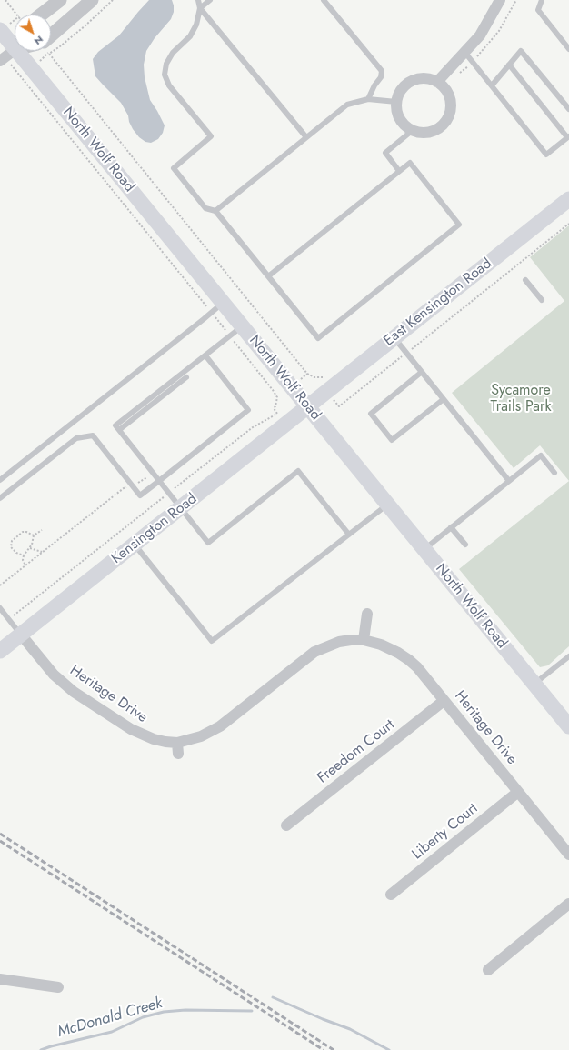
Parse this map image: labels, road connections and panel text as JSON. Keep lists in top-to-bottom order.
{
  "streets": {
    "main road": ["North Wolf Road", "East Kensington Road", "Kensington Road"],
    "street": ["Heritage Drive", "Freedom Court", "Liberty Court"]
  },
  "crossings": [
    ["North Wolf Road", "East Kensington Road"],
    ["North Wolf Road", "Kensington Road"],
    ["East Kensington Road", "Kensington Road"],
    ["Kensington Road", "Heritage Drive"],
    ["Heritage Drive", "Freedom Court"],
    ["Heritage Drive", "Liberty Court"]
  ],
  "water": ["McDonald Creek"],
  "parks": ["Sycamore Trails Park"],
  "north": "bottom right"
}
